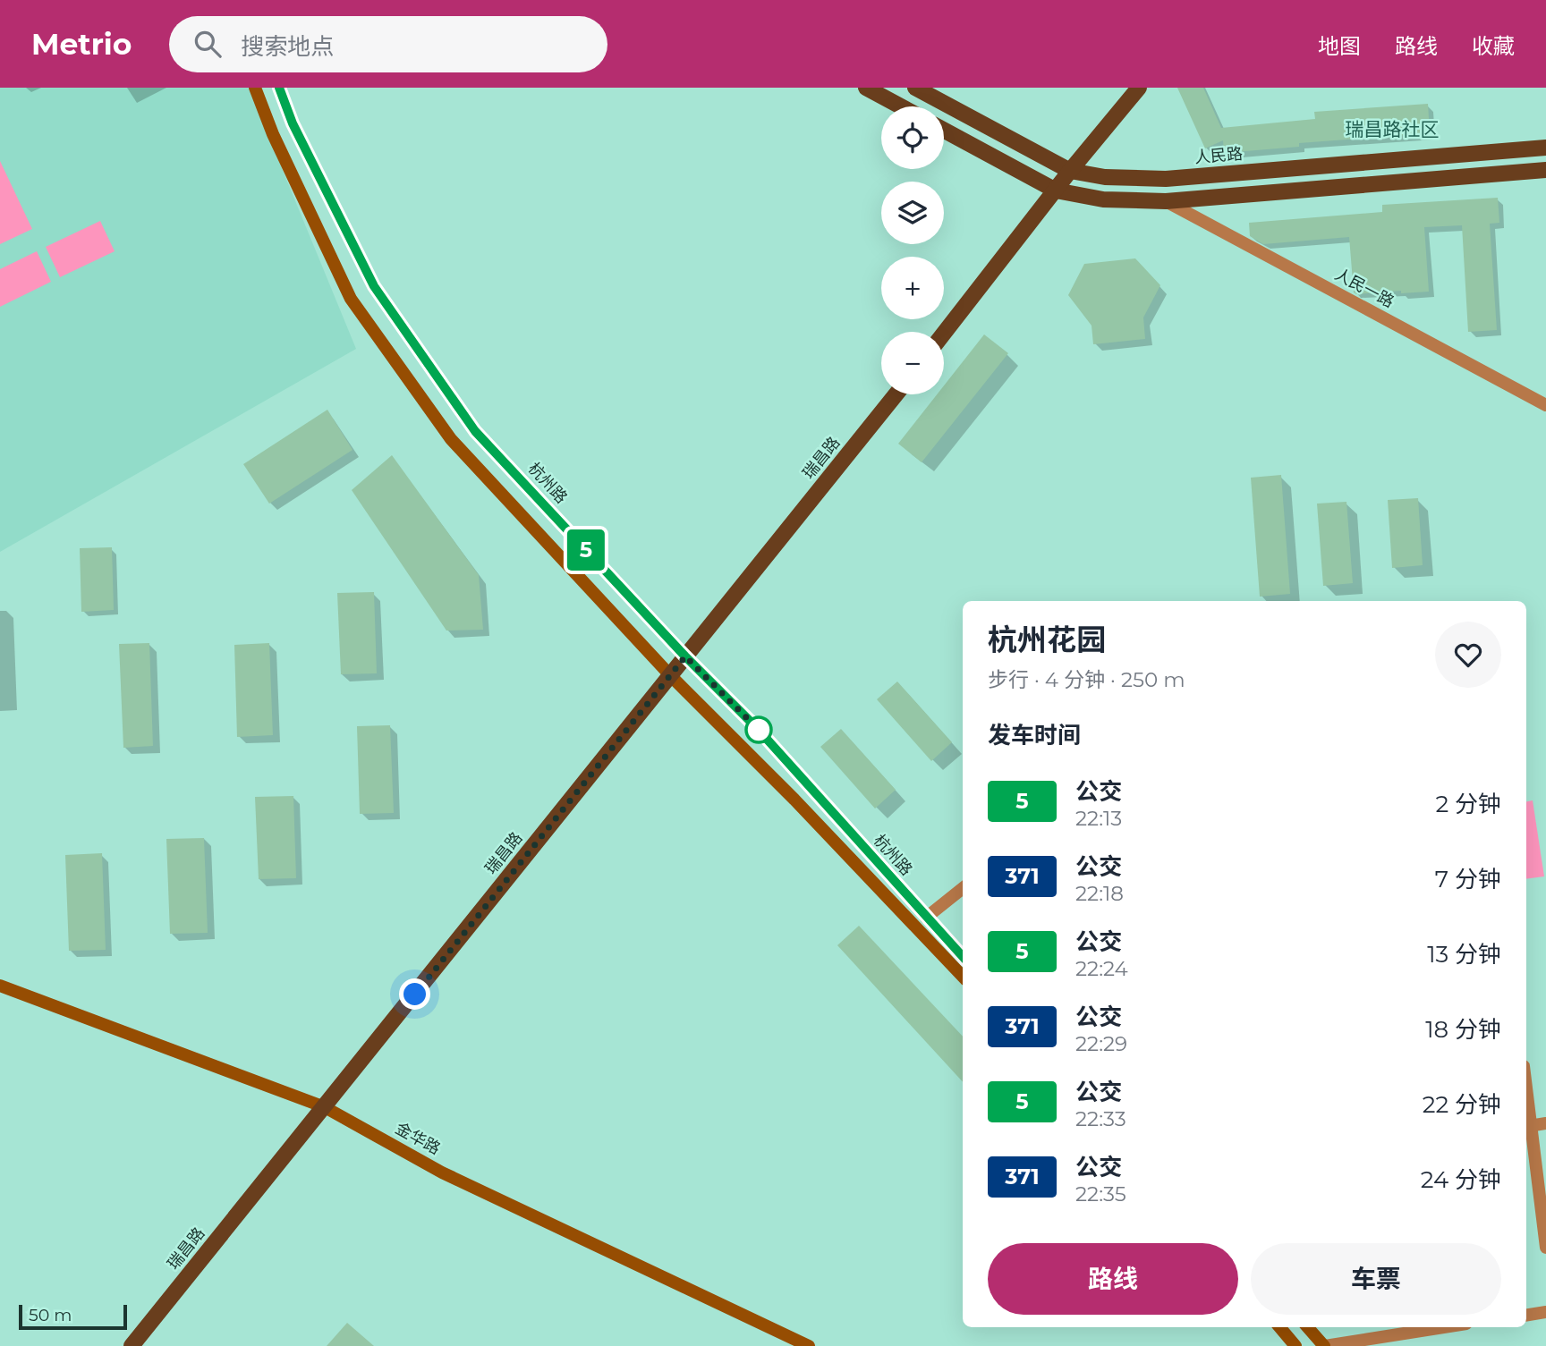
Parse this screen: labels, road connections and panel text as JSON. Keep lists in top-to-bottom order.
{
  "streets": {
    "main road": [
      "人民路",
      "瑞昌路",
      "杭州路",
      "金华路"
    ],
    "street": ["人民一路"]
  },
  "crossings": [
    ["瑞昌路", "杭州路"],
    ["瑞昌路", "金华路"]
  ],
  "districts": ["瑞昌路社区"],
  "lines": ["bus line 5"],
  "scale_bar": "50 m",
  "page": {
    "header": "Metrio",
    "search": "搜索地点",
    "nav": ["地图", "路线", "收藏"],
    "on_map": "5",
    "map_buttons": ["+", "−"],
    "heading": [
      ["杭州花园", "步行 · 4 分钟 · 250 m"],
      "发车时间"
    ],
    "list": [
      {
        "mark": "5",
        "name": "公交",
        "note": "22:13",
        "value": "2 分钟"
      },
      {
        "mark": "371",
        "name": "公交",
        "note": "22:18",
        "value": "7 分钟"
      },
      {
        "mark": "5",
        "name": "公交",
        "note": "22:24",
        "value": "13 分钟"
      },
      {
        "mark": "371",
        "name": "公交",
        "note": "22:29",
        "value": "18 分钟"
      },
      {
        "mark": "5",
        "name": "公交",
        "note": "22:33",
        "value": "22 分钟"
      },
      {
        "mark": "371",
        "name": "公交",
        "note": "22:35",
        "value": "24 分钟"
      }
    ],
    "buttons": ["路线", "车票"],
    "scale": "50 m"
  }
}
